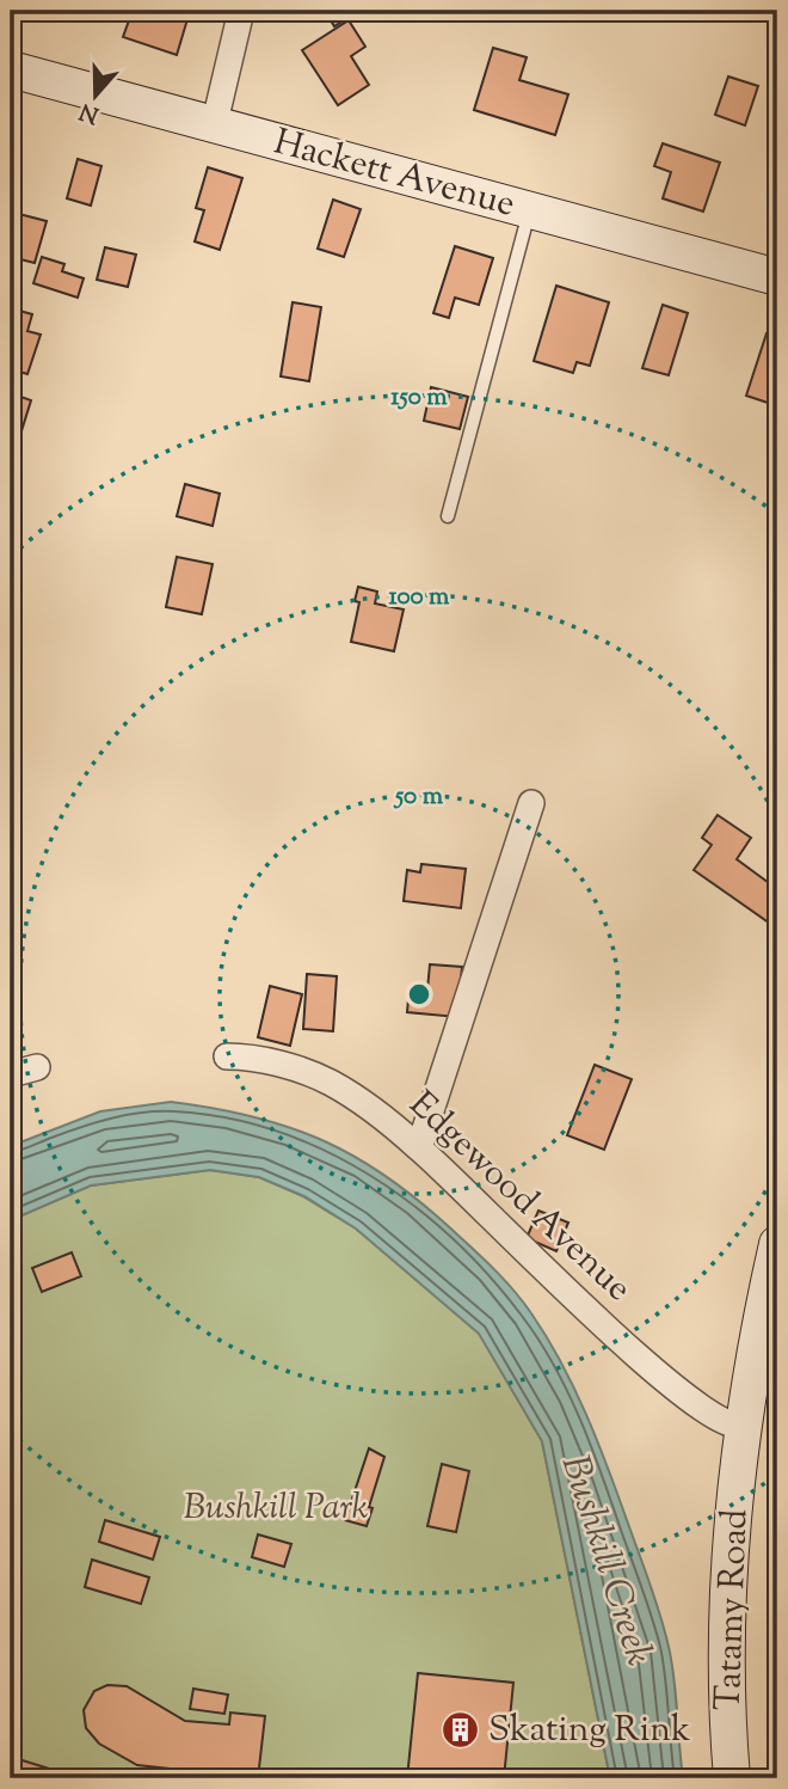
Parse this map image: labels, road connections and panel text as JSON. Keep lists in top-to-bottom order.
{
  "streets": {
    "main road": ["Hackett Avenue", "Tatamy Road"],
    "street": ["Edgewood Avenue"]
  },
  "crossings": [
    ["Edgewood Avenue", "Tatamy Road"]
  ],
  "water": ["Bushkill Creek"],
  "parks": ["Bushkill Park"],
  "places": {
    "building": ["Skating Rink"]
  },
  "north": "bottom",
  "rings": ["150 m", "100 m", "50 m"]
}
